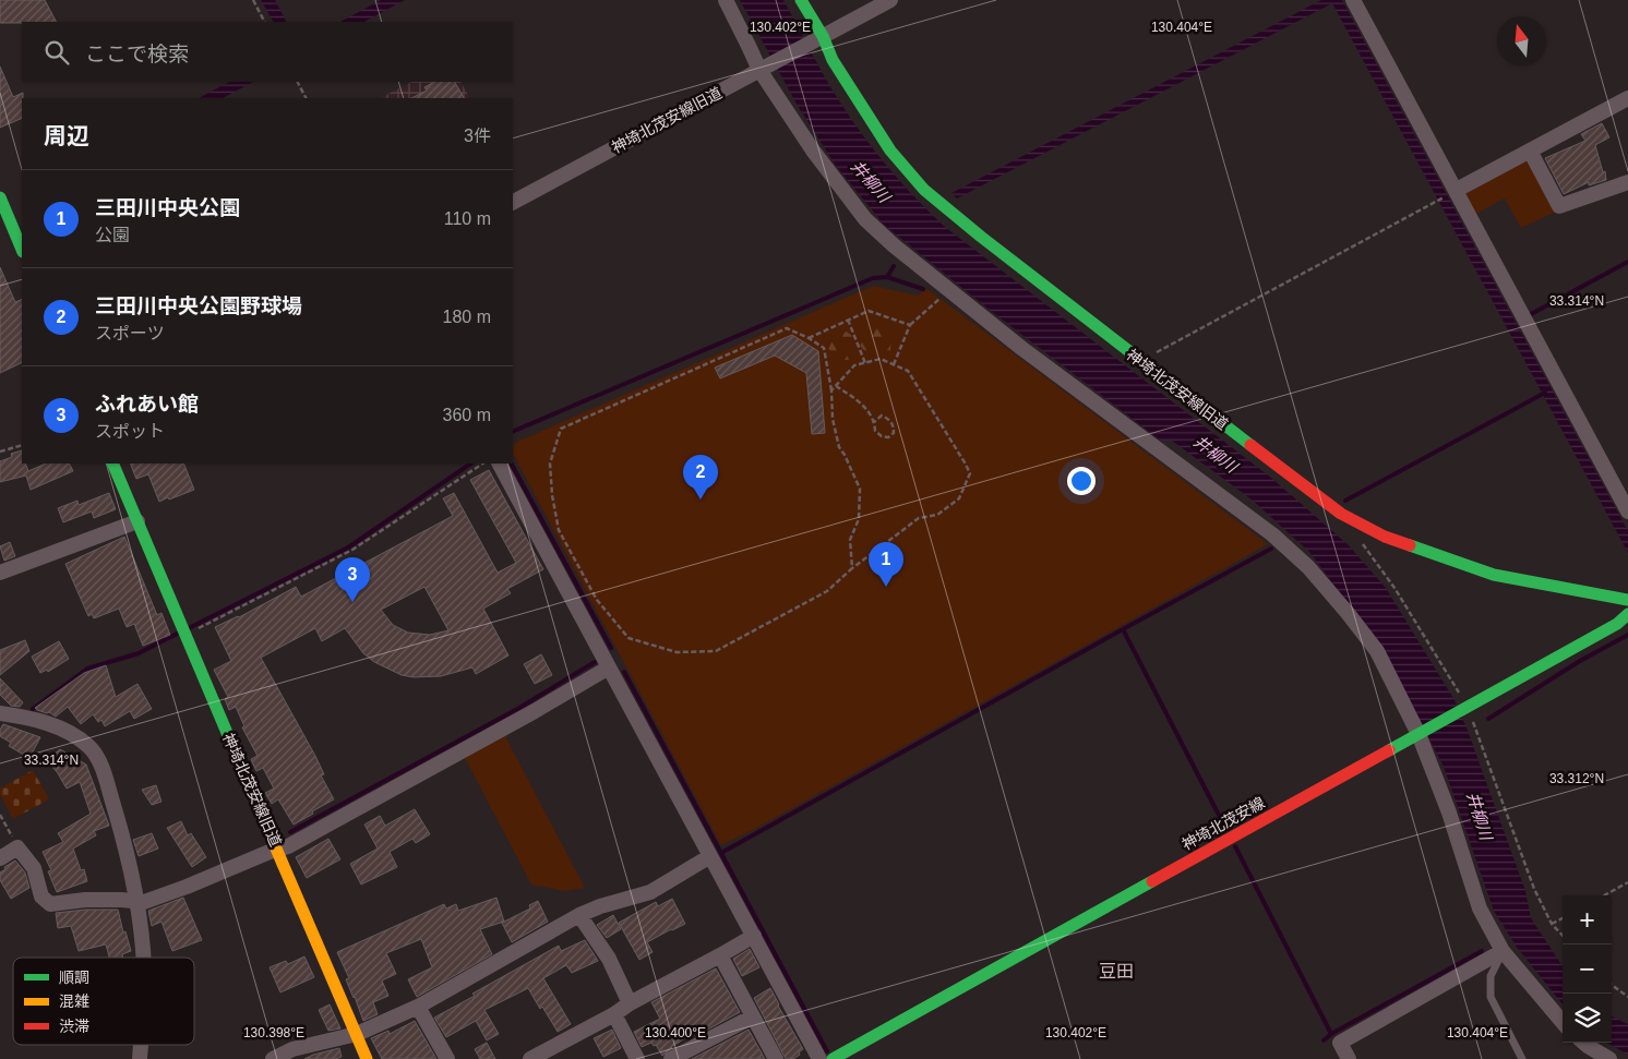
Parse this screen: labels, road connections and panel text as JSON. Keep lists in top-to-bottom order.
{
  "streets": {
    "street": ["神埼北茂安線旧道", "神埼北茂安線"]
  },
  "districts": ["豆田"],
  "water": ["井柳川"],
  "legend": ["順調", "混雑", "渋滞"],
  "north": "top",
  "page": {
    "search": "ここで検索",
    "heading": ["周辺", "3件"],
    "list": [
      {
        "mark": "1",
        "name": "三田川中央公園",
        "note": "公園",
        "value": "110 m"
      },
      {
        "mark": "2",
        "name": "三田川中央公園野球場",
        "note": "スポーツ",
        "value": "180 m"
      },
      {
        "mark": "3",
        "name": "ふれあい館",
        "note": "スポット",
        "value": "360 m"
      }
    ],
    "pins": ["2", "1", "3"],
    "map_buttons": ["+", "−"]
  },
  "coordinates": [
    "130.402°E",
    "130.404°E",
    "33.314°N",
    "33.312°N",
    "130.398°E",
    "130.400°E"
  ]
}
